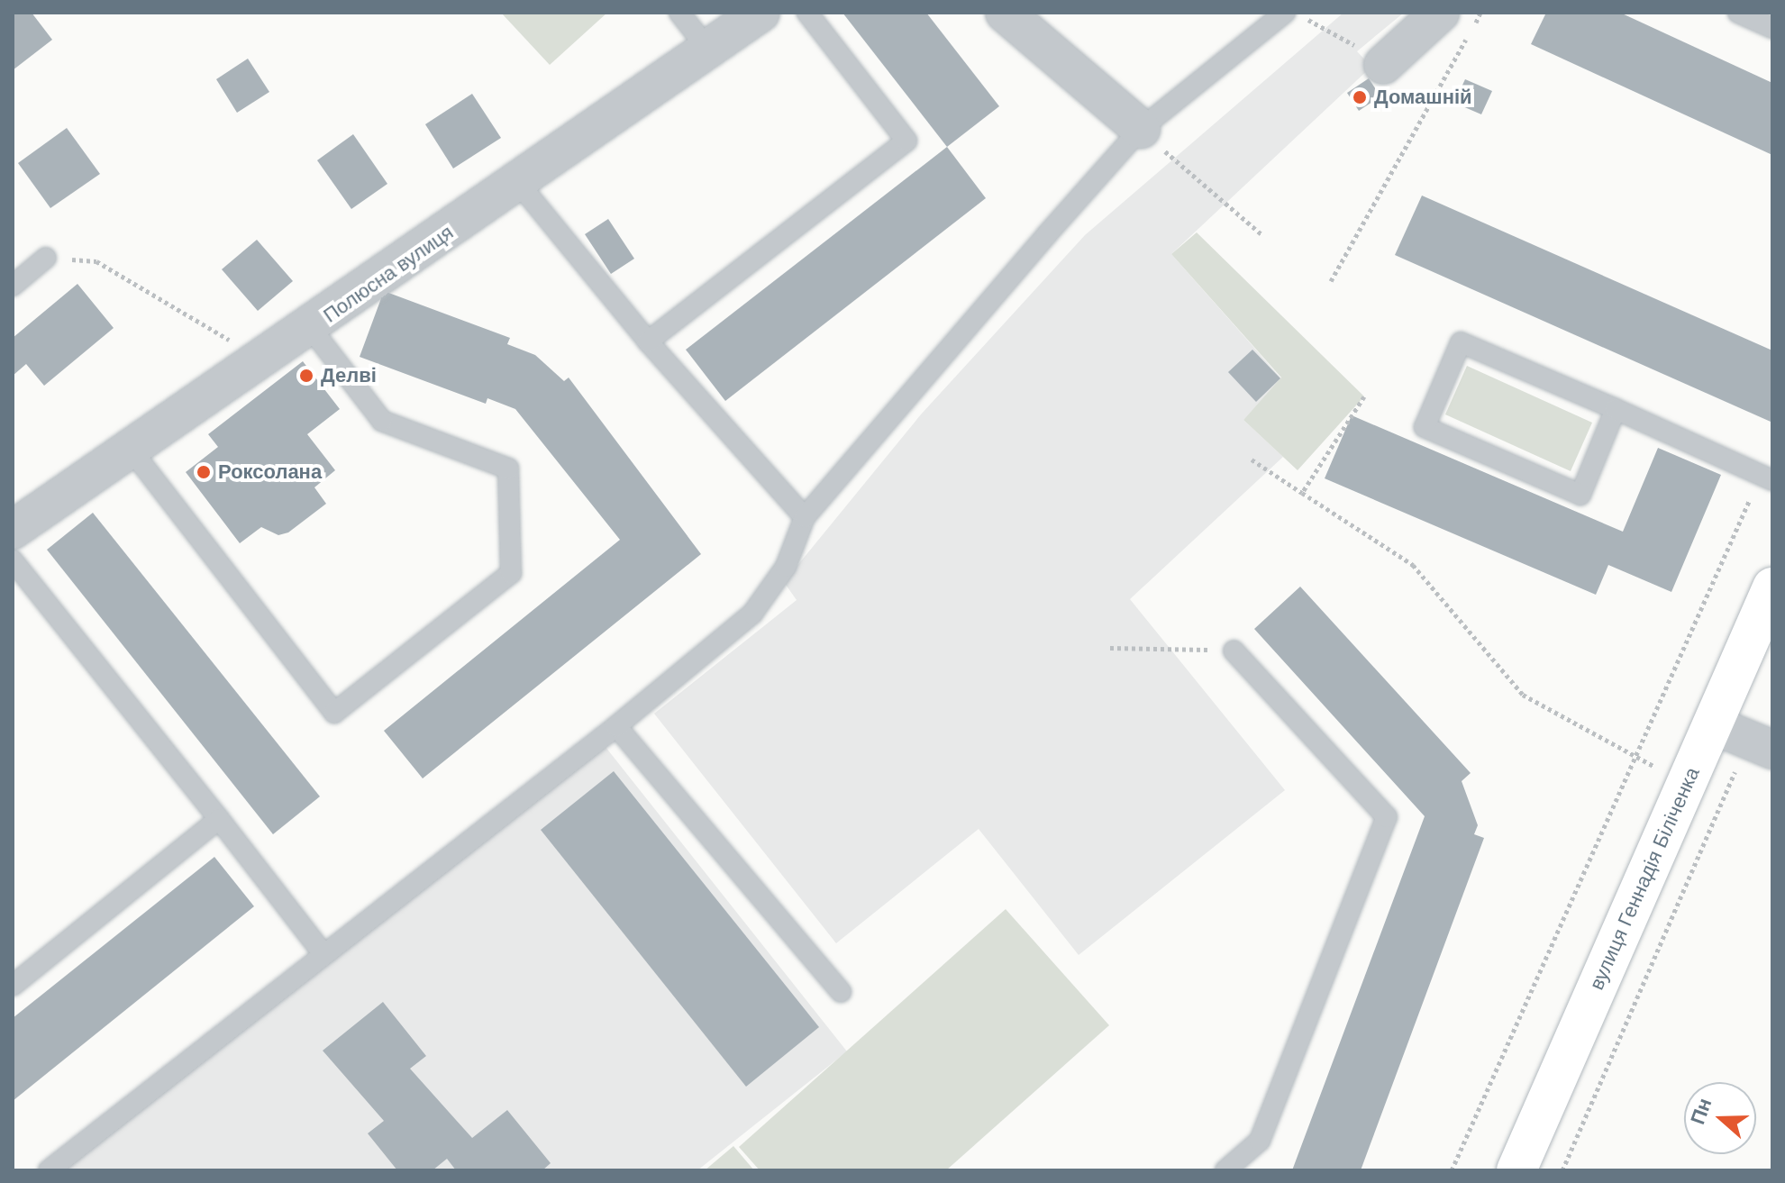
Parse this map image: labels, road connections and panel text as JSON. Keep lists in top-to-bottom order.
{
  "streets": {
    "main road": ["вулиця Геннадія Біліченка"],
    "street": ["Полюсна вулиця"]
  },
  "places": ["Домашній", "Делві", "Роксолана"],
  "north": "left"
}
